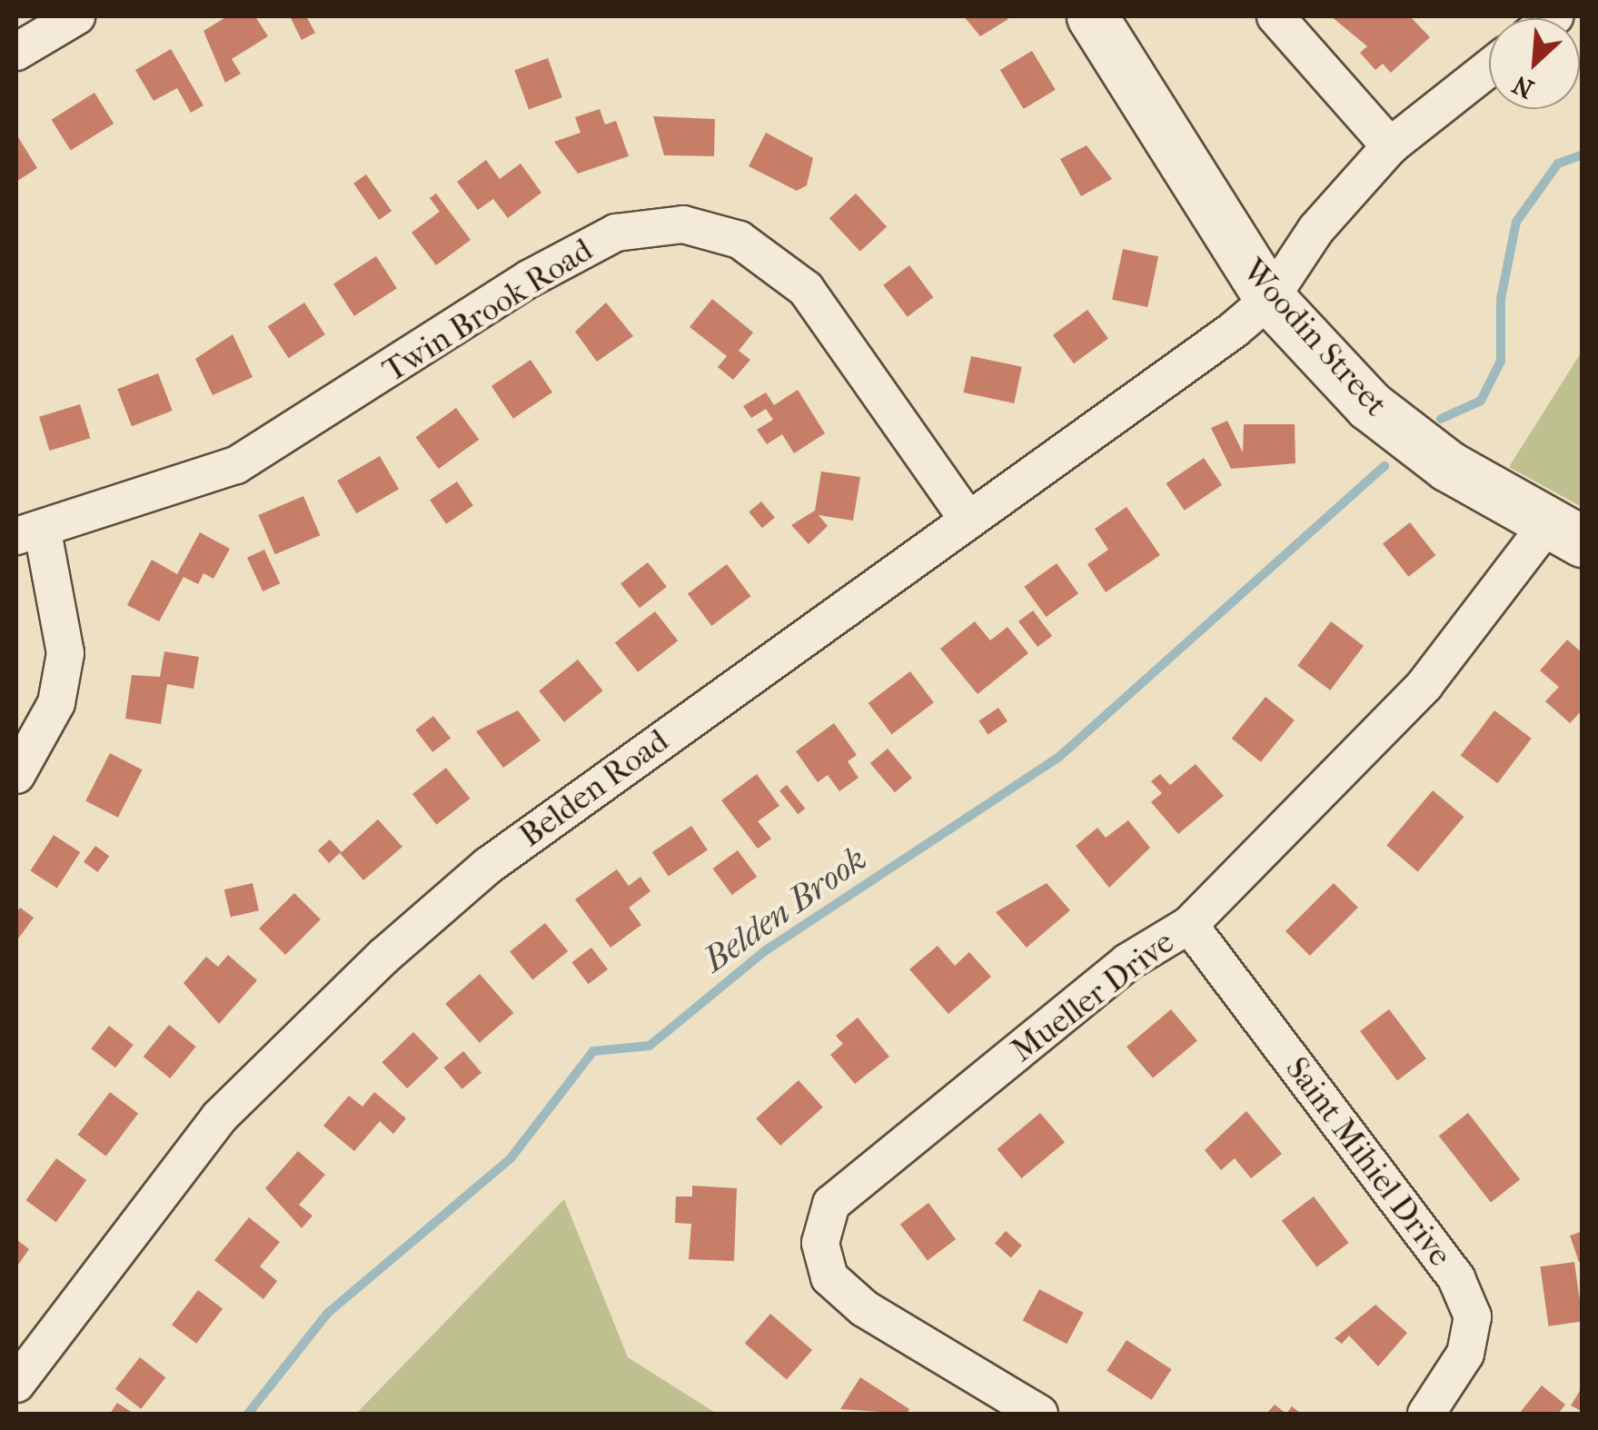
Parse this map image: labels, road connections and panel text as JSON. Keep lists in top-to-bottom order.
{
  "streets": {
    "main road": ["Woodin Street"],
    "street": [
      "Twin Brook Road",
      "Belden Road",
      "Mueller Drive",
      "Saint Mihiel Drive"
    ]
  },
  "crossings": [
    ["Twin Brook Road", "Belden Road"],
    ["Woodin Street", "Belden Road"],
    ["Woodin Street", "Mueller Drive"],
    ["Mueller Drive", "Saint Mihiel Drive"]
  ],
  "water": ["Belden Brook"],
  "north": "bottom left"
}
